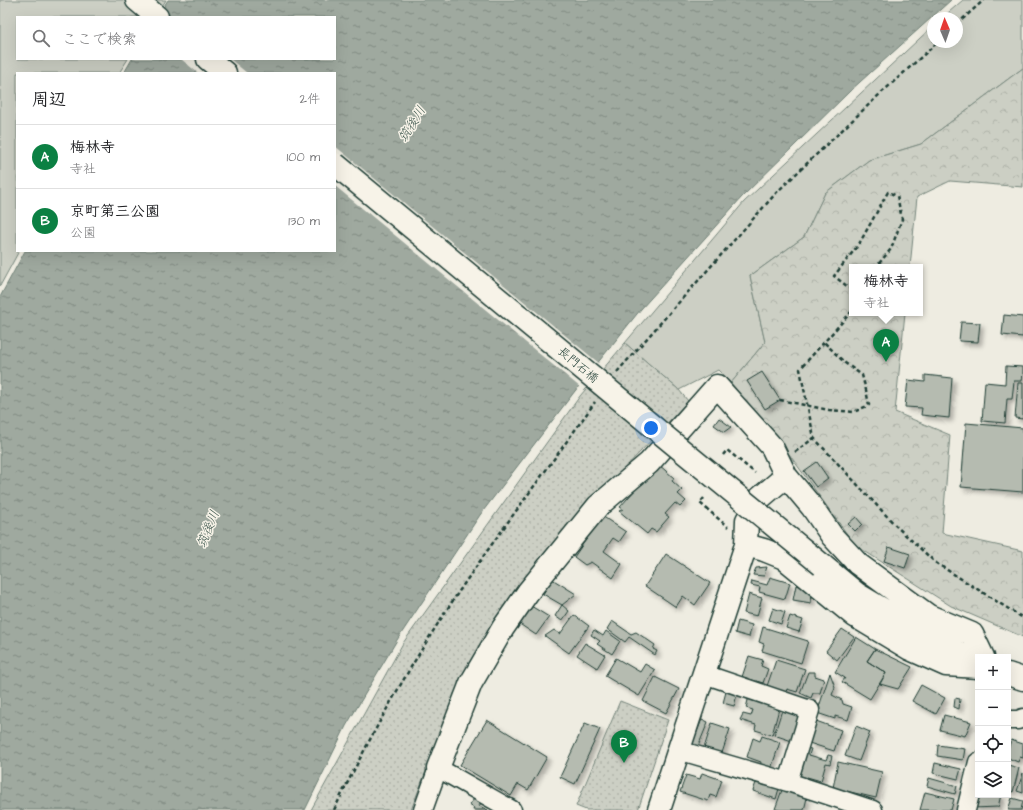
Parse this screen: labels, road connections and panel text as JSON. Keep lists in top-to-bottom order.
{
  "streets": {
    "street": ["長門石橋"]
  },
  "water": ["筑後川"],
  "north": "top",
  "page": {
    "search": "ここで検索",
    "heading": ["周辺", "2件"],
    "list": [
      {
        "mark": "A",
        "name": "梅林寺",
        "note": "寺社",
        "value": "100 m"
      },
      {
        "mark": "B",
        "name": "京町第三公園",
        "note": "公園",
        "value": "130 m"
      }
    ],
    "popup": ["梅林寺", "寺社"],
    "pins": ["A", "B"],
    "map_buttons": ["+", "−"]
  }
}
